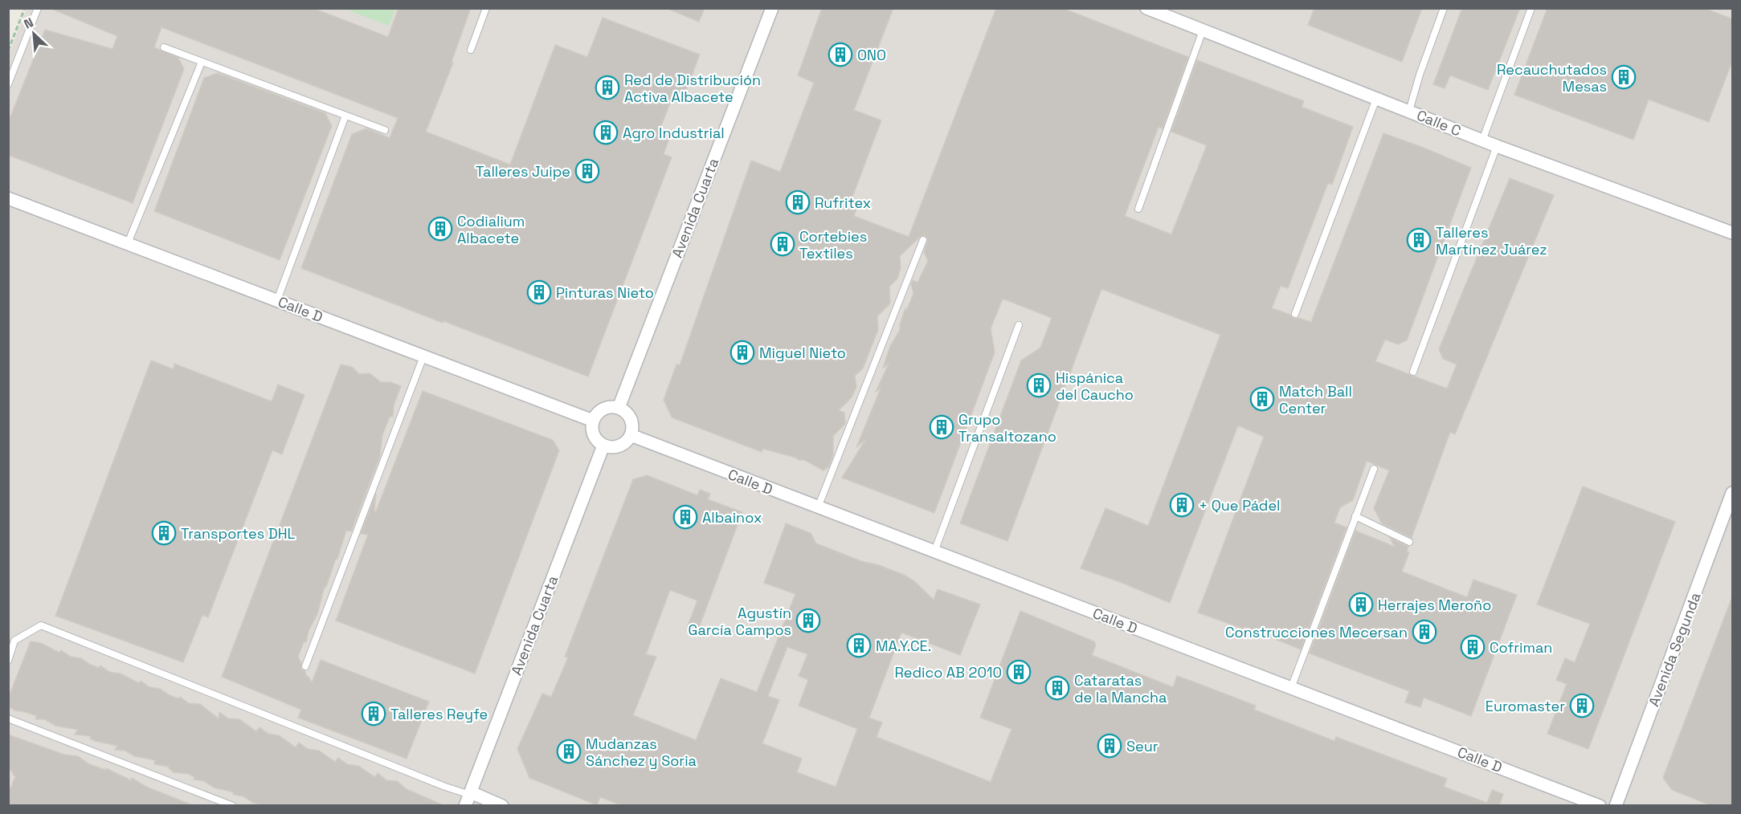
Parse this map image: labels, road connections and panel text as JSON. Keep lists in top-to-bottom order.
{
  "streets": {
    "street": [
      "Calle C",
      "Avenida Cuarta",
      "Calle D",
      "Avenida Segunda"
    ]
  },
  "crossings": [
    ["Avenida Cuarta", "Calle D"]
  ],
  "places": {
    "building": [
      "ONO",
      "Recauchutados Mesas",
      "Red de Distribución Activa Albacete",
      "Agro Industrial",
      "Talleres Juipe",
      "Rufritex",
      "Codialium Albacete",
      "Talleres Martínez Juárez",
      "Cortebies Textiles",
      "Pinturas Nieto",
      "Miguel Nieto",
      "Hispánica del Caucho",
      "Match Ball Center",
      "Grupo Transaltozano",
      "+ Que Pádel",
      "Albainox",
      "Transportes DHL",
      "Herrajes Meroño",
      "Agustín García Campos",
      "Construcciones Mecersan",
      "MA.Y.CE.",
      "Cofriman",
      "Redico AB 2010",
      "Cataratas de la Mancha",
      "Euromaster",
      "Talleres Reyfe",
      "Seur",
      "Mudanzas Sánchez y Soria"
    ]
  },
  "north": "top left"
}
